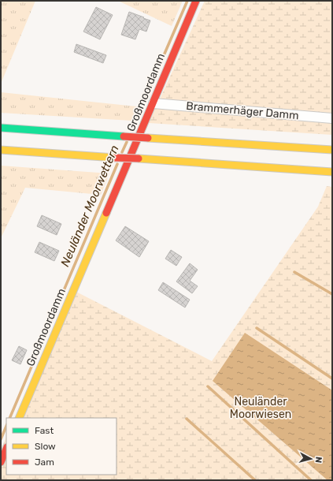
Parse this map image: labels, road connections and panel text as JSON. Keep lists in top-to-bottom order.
{
  "streets": {
    "main road": ["Großmoordamm"],
    "street": ["Brammerhäger Damm"]
  },
  "crossings": [
    ["Großmoordamm", "Brammerhäger Damm"]
  ],
  "water": ["Neuländer Moorwettern"],
  "parks": ["Neuländer Moorwiesen"],
  "legend": ["Fast", "Slow", "Jam"],
  "north": "right"
}
